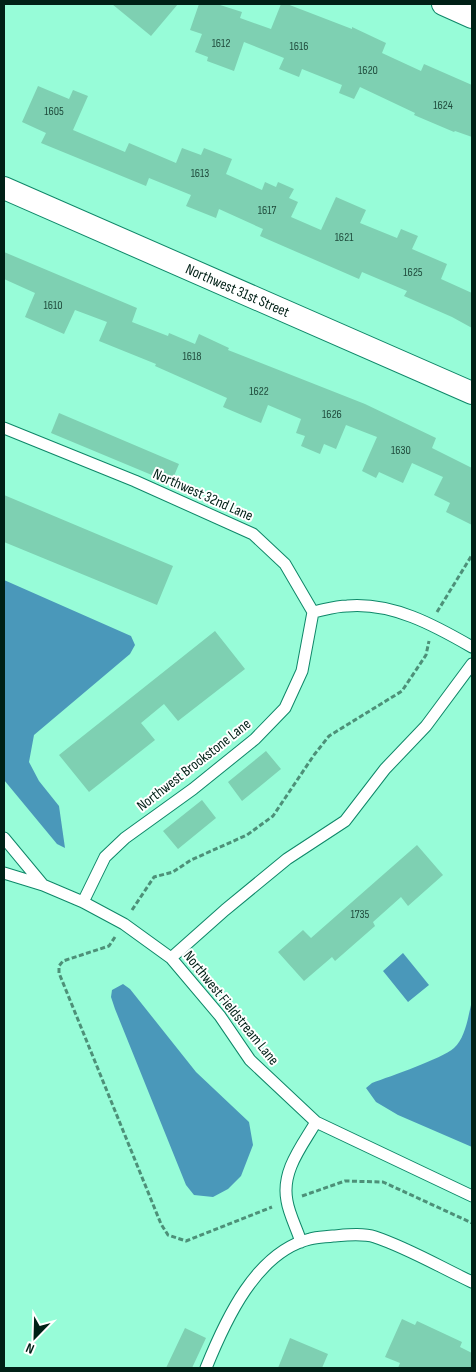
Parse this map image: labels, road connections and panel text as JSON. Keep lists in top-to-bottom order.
{
  "streets": {
    "street": ["Northwest 31st Street"],
    "lane": ["Northwest 32nd Lane", "Northwest Brookstone Lane", "Northwest Fieldstream Lane"]
  },
  "crossings": [
    ["Northwest 32nd Lane", "Northwest Brookstone Lane"],
    ["Northwest Brookstone Lane", "Northwest Fieldstream Lane"]
  ],
  "house_numbers": [
    "1612",
    "1616",
    "1620",
    "1624",
    "1605",
    "1613",
    "1617",
    "1621",
    "1625",
    "1610",
    "1618",
    "1622",
    "1626",
    "1630",
    "1735"
  ],
  "north": "bottom left"
}
